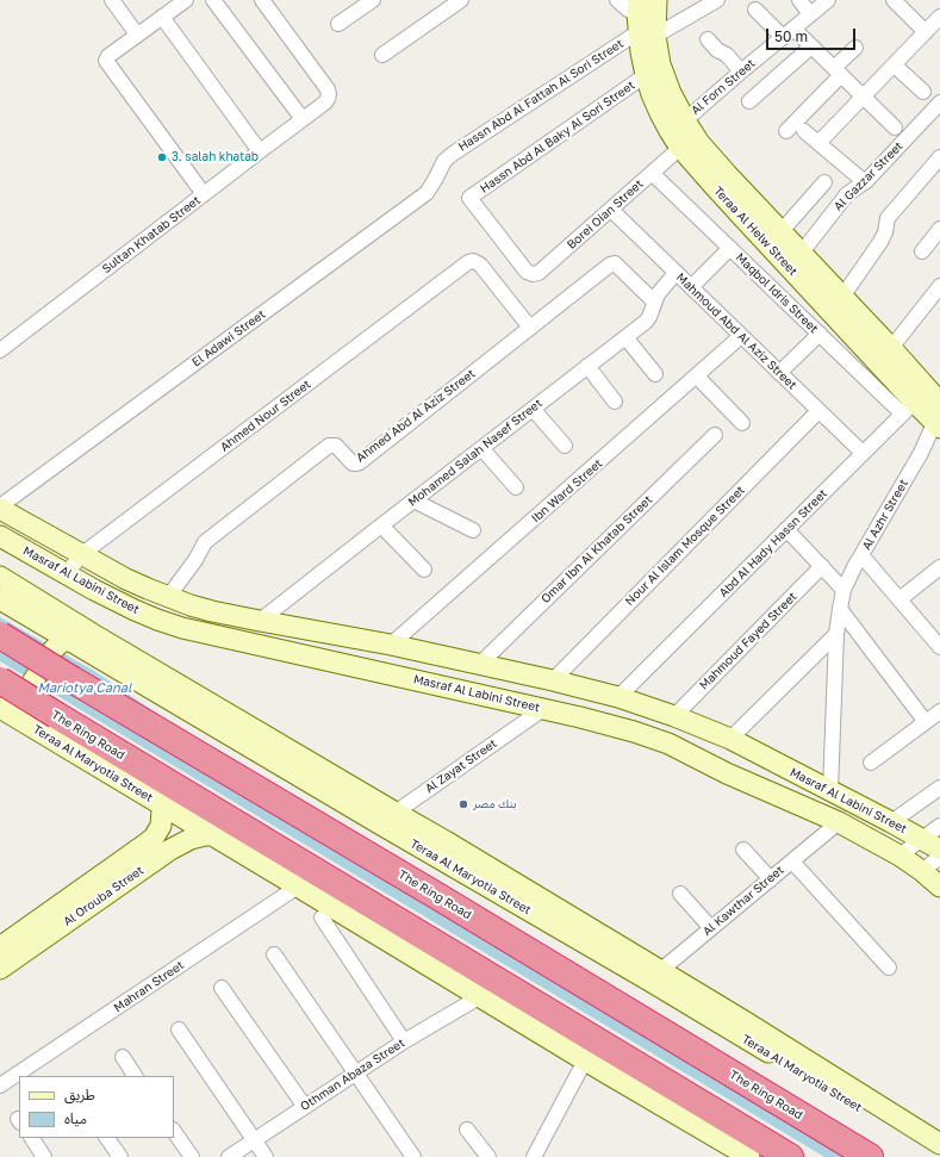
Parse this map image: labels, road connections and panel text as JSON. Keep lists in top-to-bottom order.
{
  "streets": {
    "highway": ["The Ring Road"],
    "main road": [
      "Teraa Al Helw Street",
      "Masraf Al Labini Street",
      "Teraa Al Maryotia Street",
      "Al Orouba Street"
    ],
    "street": [
      "Al Forn Street",
      "Hassn Abd Al Fattah Al Sori Street",
      "Hassn Abd Al Baky Al Sori Street",
      "Al Gazzar Street",
      "Borei Oian Street",
      "Sultan Khatab Street",
      "Maqbol Idris Street",
      "Mahmoud Abd Al Aziz Street",
      "El Adawi Street",
      "Ahmed Nour Street",
      "Ahmed Abd Al Aziz Street",
      "Mohamed Salah Nasef Street",
      "Ibn Ward Street",
      "Al Azhr Street",
      "Abd Al Hady Hassn Street",
      "Nour Al Islam Mosque Street",
      "Omar Ibn Al Khatab Street",
      "Mahmoud Fayed Street",
      "Al Zayat Street",
      "Al Kawthar Street",
      "Mahran Street",
      "Othman Abaza Street"
    ]
  },
  "crossings": [
    ["Al Forn Street", "Teraa Al Helw Street"],
    ["Hassn Abd Al Fattah Al Sori Street", "Teraa Al Helw Street"],
    ["Hassn Abd Al Fattah Al Sori Street", "El Adawi Street"],
    ["Hassn Abd Al Baky Al Sori Street", "Borei Oian Street"],
    ["Hassn Abd Al Baky Al Sori Street", "Teraa Al Helw Street"],
    ["Al Gazzar Street", "Teraa Al Helw Street"],
    ["Borei Oian Street", "Teraa Al Helw Street"],
    ["Borei Oian Street", "Maqbol Idris Street"],
    ["Borei Oian Street", "Mahmoud Abd Al Aziz Street"],
    ["Teraa Al Helw Street", "Maqbol Idris Street"],
    ["Teraa Al Helw Street", "Al Azhr Street"],
    ["Teraa Al Helw Street", "Abd Al Hady Hassn Street"],
    ["Maqbol Idris Street", "Abd Al Hady Hassn Street"],
    ["Mahmoud Abd Al Aziz Street", "Mohamed Salah Nasef Street"],
    ["Mahmoud Abd Al Aziz Street", "Ibn Ward Street"],
    ["Mahmoud Abd Al Aziz Street", "Abd Al Hady Hassn Street"],
    ["Mahmoud Abd Al Aziz Street", "Nour Al Islam Mosque Street"],
    ["El Adawi Street", "Masraf Al Labini Street"],
    ["Ahmed Nour Street", "Ahmed Abd Al Aziz Street"],
    ["Ahmed Nour Street", "Masraf Al Labini Street"],
    ["Ahmed Abd Al Aziz Street", "Mohamed Salah Nasef Street"],
    ["Ahmed Abd Al Aziz Street", "Masraf Al Labini Street"],
    ["Mohamed Salah Nasef Street", "Masraf Al Labini Street"],
    ["Ibn Ward Street", "Masraf Al Labini Street"],
    ["Al Azhr Street", "Masraf Al Labini Street"],
    ["Abd Al Hady Hassn Street", "Masraf Al Labini Street"],
    ["Nour Al Islam Mosque Street", "Masraf Al Labini Street"],
    ["Omar Ibn Al Khatab Street", "Masraf Al Labini Street"],
    ["Masraf Al Labini Street", "Mahmoud Fayed Street"],
    ["Masraf Al Labini Street", "Al Zayat Street"],
    ["Masraf Al Labini Street", "Al Kawthar Street"],
    ["Teraa Al Maryotia Street", "Al Zayat Street"],
    ["Teraa Al Maryotia Street", "Al Orouba Street"],
    ["Teraa Al Maryotia Street", "Al Kawthar Street"],
    ["Teraa Al Maryotia Street", "Mahran Street"],
    ["Teraa Al Maryotia Street", "Othman Abaza Street"]
  ],
  "water": ["Mariotya Canal"],
  "places": ["3. salah khatab", "بنك مصر"],
  "legend": ["طريق", "مياه"],
  "scale_bar": "50 m"
}
